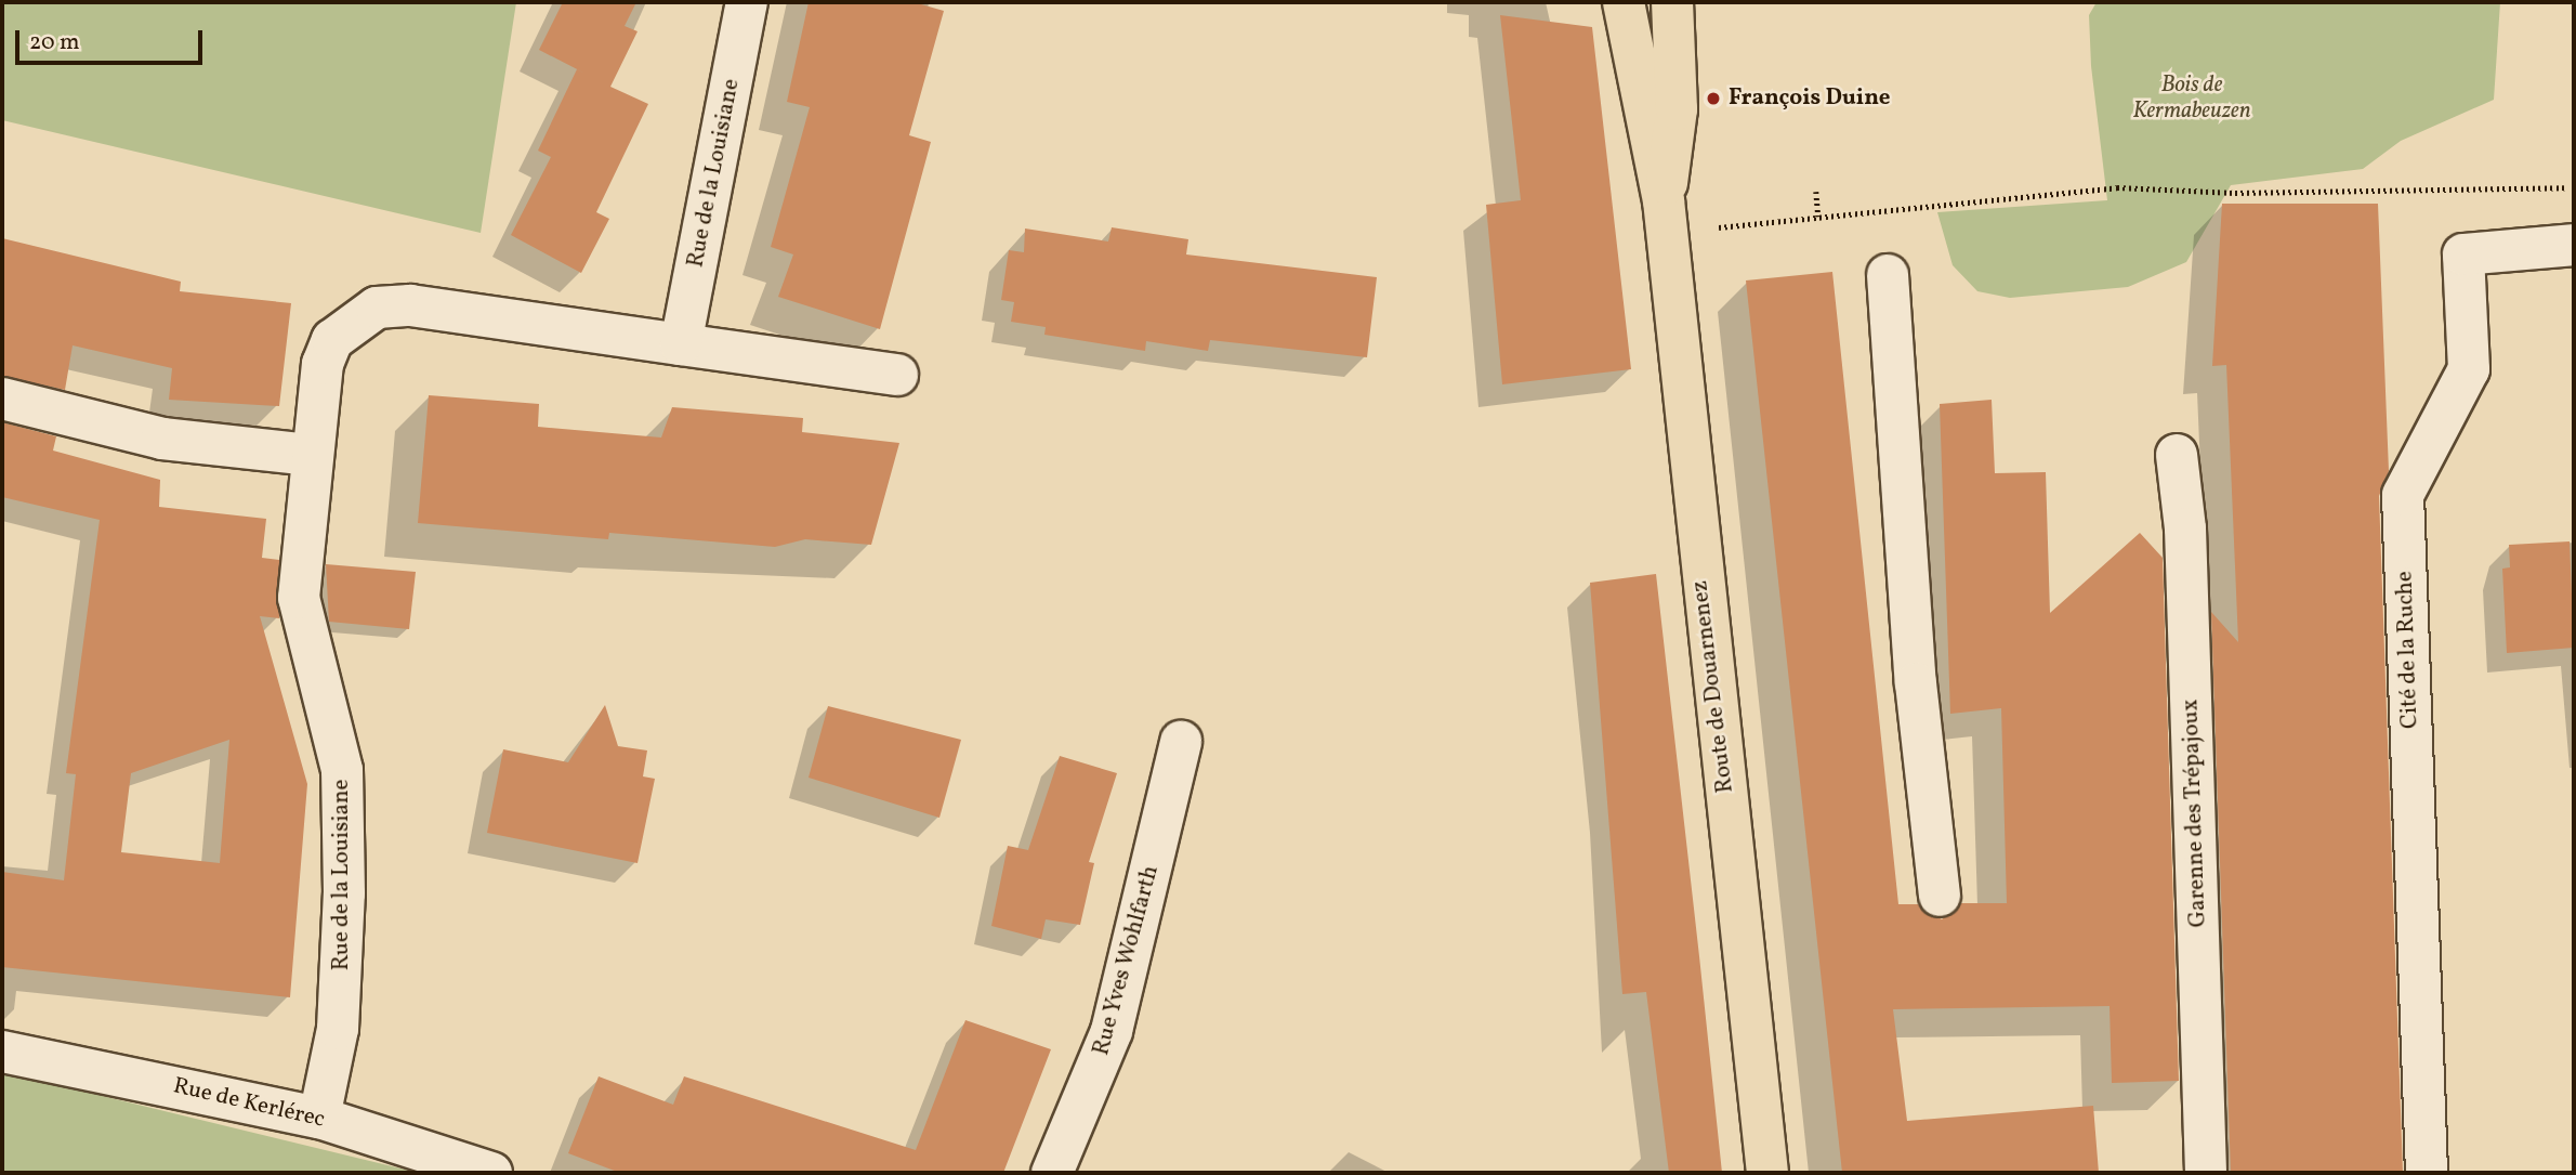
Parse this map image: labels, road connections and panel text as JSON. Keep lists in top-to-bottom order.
{
  "streets": {
    "main road": ["Route de Douarnenez"],
    "street": [
      "Rue de la Louisiane",
      "Cité de la Ruche",
      "Garenne des Trépajoux",
      "Rue Yves Wohlfarth",
      "Rue de Kerlérec"
    ]
  },
  "crossings": [
    ["Rue de la Louisiane", "Rue de Kerlérec"]
  ],
  "parks": ["Bois de Kermabeuzen"],
  "places": ["François Duine"],
  "scale_bar": "20 m"
}
